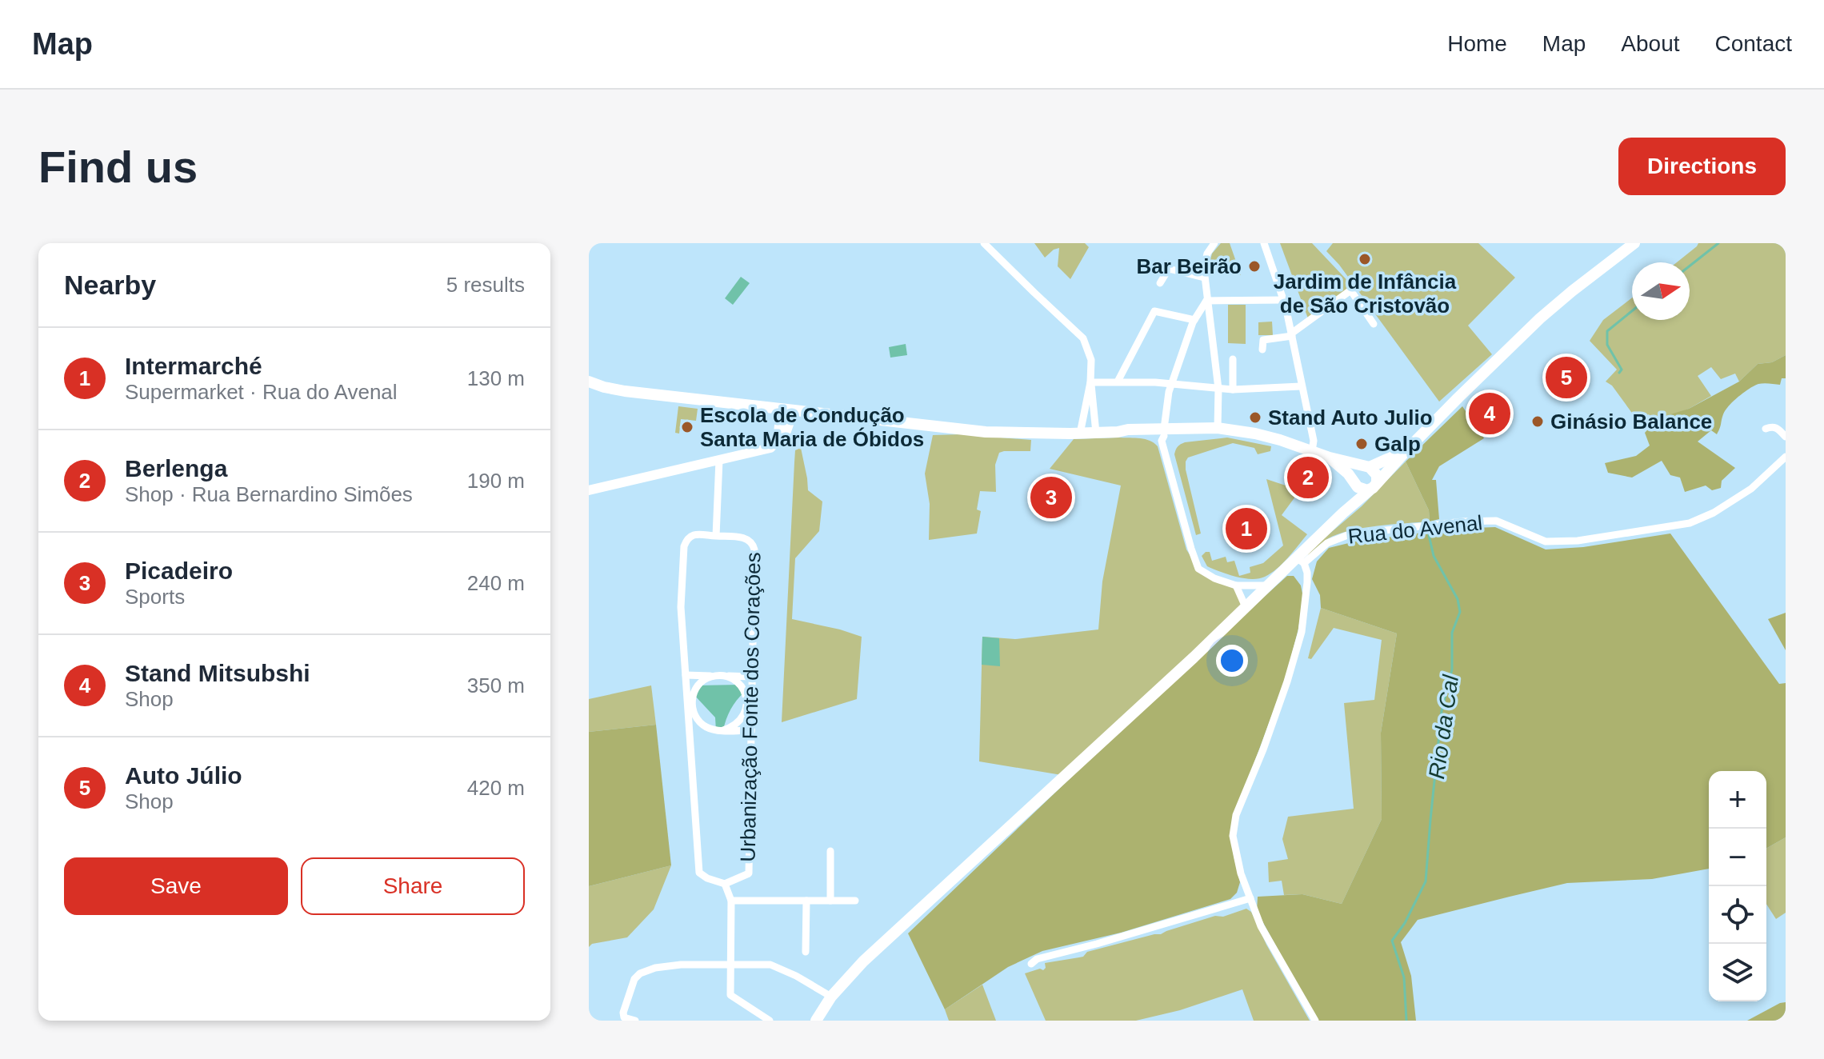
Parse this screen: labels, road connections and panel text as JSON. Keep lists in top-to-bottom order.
{
  "streets": {
    "street": ["Rua do Avenal", "Urbanização Fonte dos Corações"]
  },
  "water": ["Rio da Cal"],
  "places": [
    "Jardim de Infância de São Cristovão",
    "Bar Beirão",
    "Stand Auto Julio",
    "Ginásio Balance",
    "Escola de Condução Santa Maria de Óbidos",
    "Galp"
  ],
  "north": "right",
  "page": {
    "header": "Map",
    "nav": [
      "Home",
      "Map",
      "About",
      "Contact"
    ],
    "buttons": [
      "Directions",
      ["Save", "Share"]
    ],
    "title": "Find us",
    "heading": ["Nearby", "5 results"],
    "list": [
      {
        "mark": "1",
        "name": "Intermarché",
        "note": "Supermarket · Rua do Avenal",
        "value": "130 m"
      },
      {
        "mark": "2",
        "name": "Berlenga",
        "note": "Shop · Rua Bernardino Simões",
        "value": "190 m"
      },
      {
        "mark": "3",
        "name": "Picadeiro",
        "note": "Sports",
        "value": "240 m"
      },
      {
        "mark": "4",
        "name": "Stand Mitsubshi",
        "note": "Shop",
        "value": "350 m"
      },
      {
        "mark": "5",
        "name": "Auto Júlio",
        "note": "Shop",
        "value": "420 m"
      }
    ],
    "pins": [
      "5",
      "4",
      "2",
      "3",
      "1"
    ],
    "map_buttons": ["+", "−"]
  }
}
